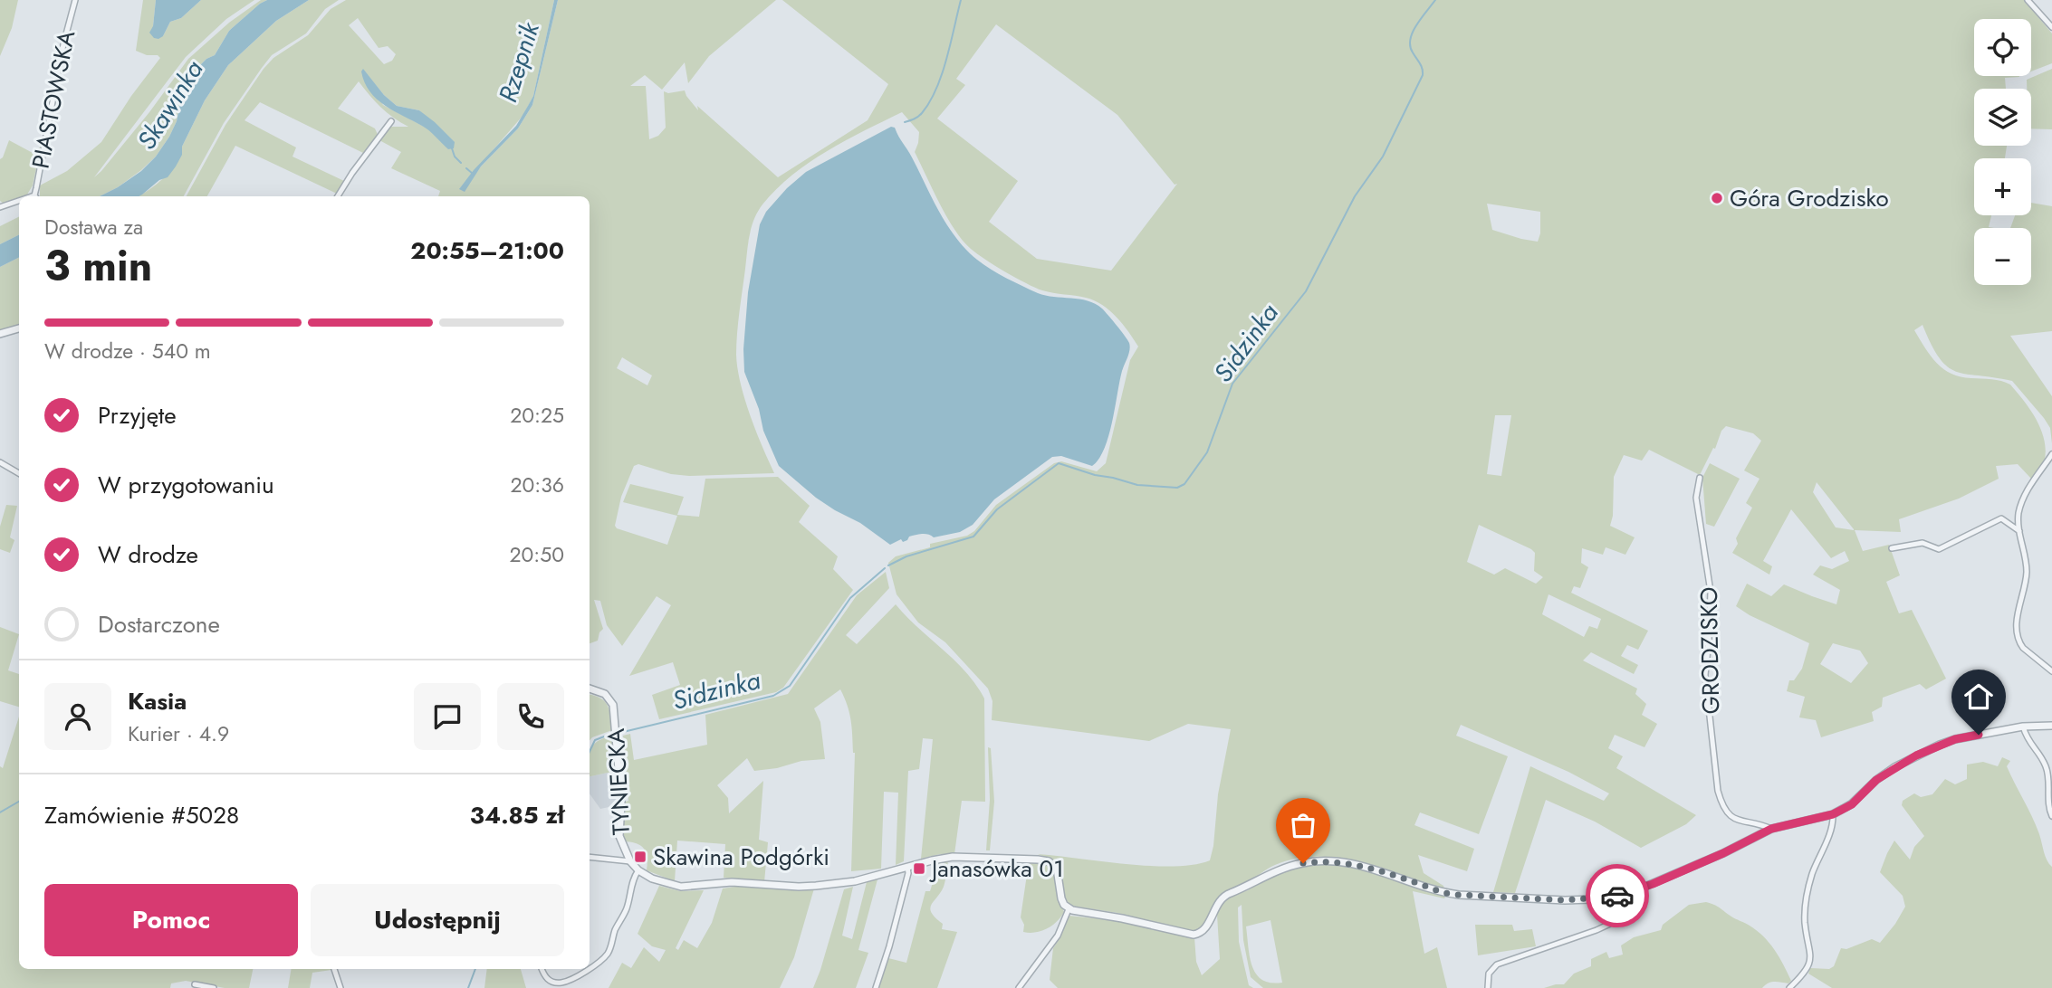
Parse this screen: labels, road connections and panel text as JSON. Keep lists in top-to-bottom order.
{
  "streets": {
    "street": ["PIASTOWSKA", "GRODZISKO", "TYNIECKA"]
  },
  "water": ["Rzepnik", "Skawinka", "Sidzinka"],
  "places": {
    "other": ["Góra Grodzisko"],
    "transit": ["Skawina Podgórki", "Janasówka 01"]
  },
  "page": {
    "map_buttons": ["+", "−"],
    "heading": ["3 min", "Dostawa za", "20:55–21:00"],
    "panel": [
      "Kasia",
      "Kurier · 4.9",
      "Zamówienie #5028",
      "34.85 zł"
    ],
    "bar": "W drodze · 540 m",
    "list": [
      ["Przyjęte", "20:25"],
      ["W przygotowaniu", "20:36"],
      ["W drodze", "20:50"],
      "Dostarczone"
    ],
    "buttons": ["Pomoc", "Udostępnij"]
  }
}
